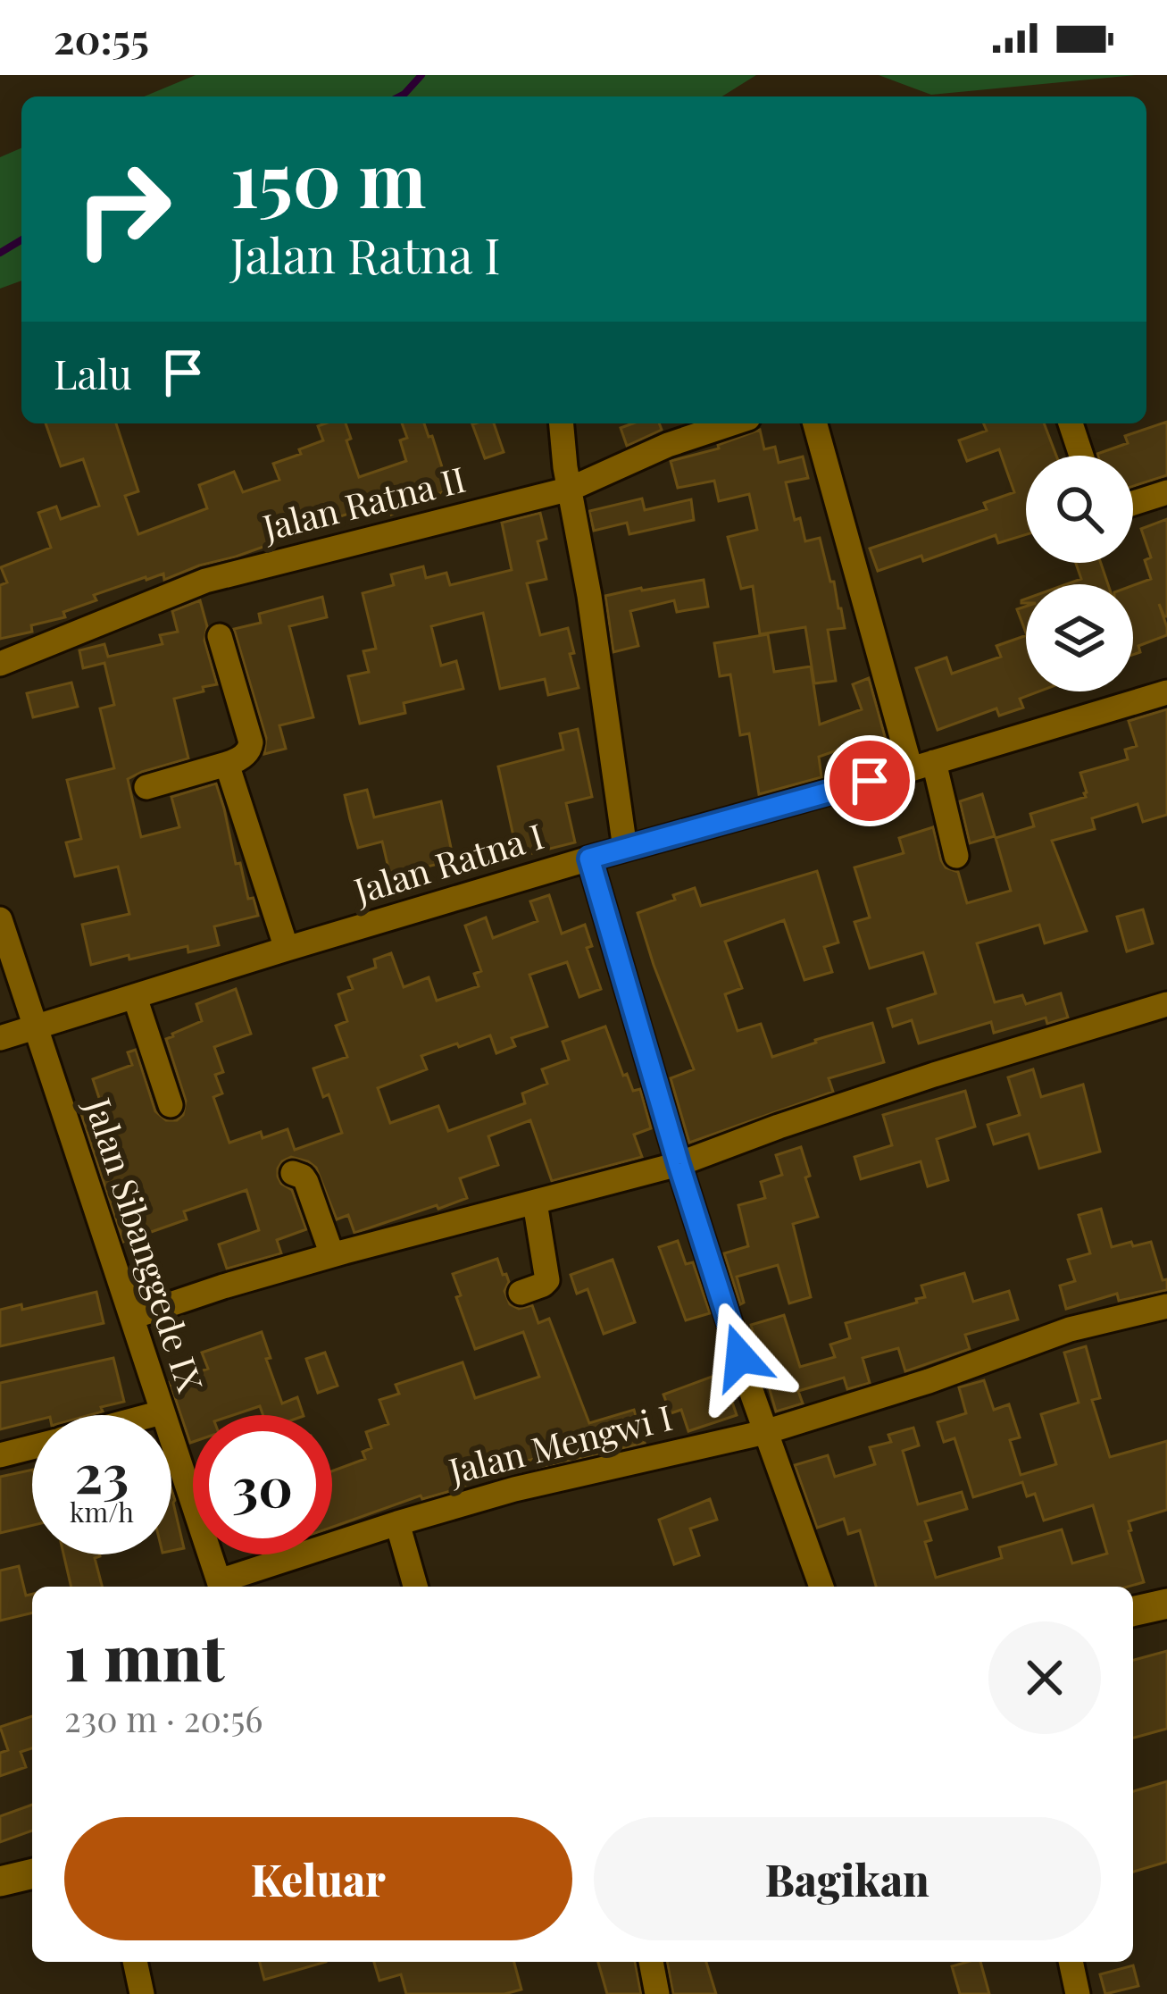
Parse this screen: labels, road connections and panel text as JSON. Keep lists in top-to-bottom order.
{
  "streets": {
    "street": [
      "Jalan Ratna II",
      "Jalan Ratna I",
      "Jalan Sibanggede IX",
      "Jalan Mengwi I"
    ]
  },
  "crossings": [
    ["Jalan Ratna I", "Jalan Sibanggede IX"],
    ["Jalan Sibanggede IX", "Jalan Mengwi I"]
  ],
  "page": {
    "status": "20:55",
    "turn": ["150 m", "Jalan Ratna I"],
    "then": "Lalu",
    "speed": "23 km/h",
    "limit": "30",
    "heading": ["1 mnt", "230 m · 20:56"],
    "buttons": ["Keluar", "Bagikan"]
  }
}
